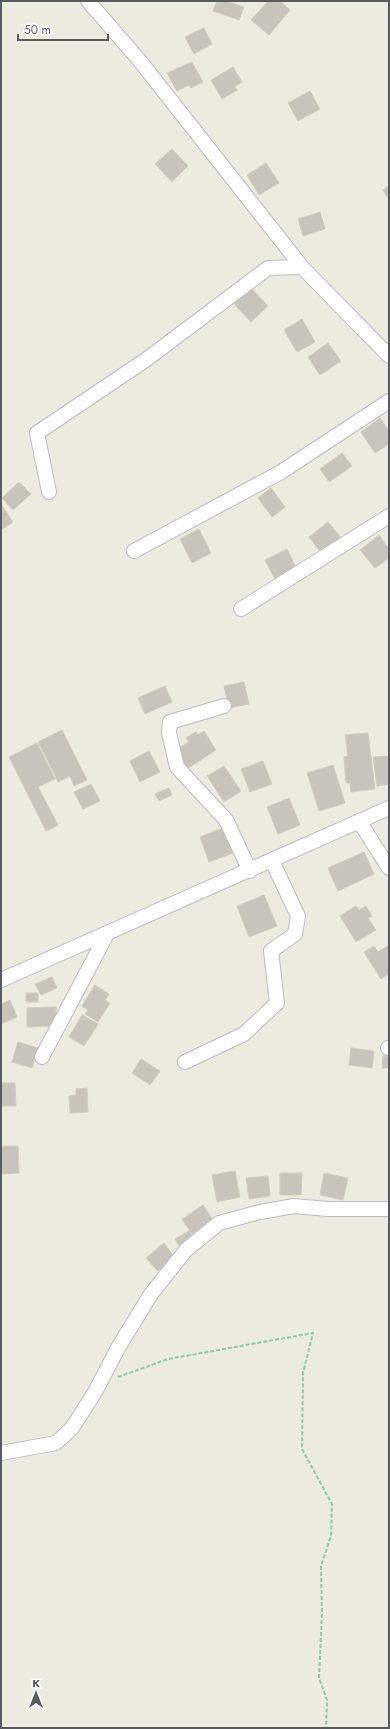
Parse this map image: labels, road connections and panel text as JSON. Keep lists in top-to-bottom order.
{
  "scale_bar": "50 m",
  "north": "top"
}
